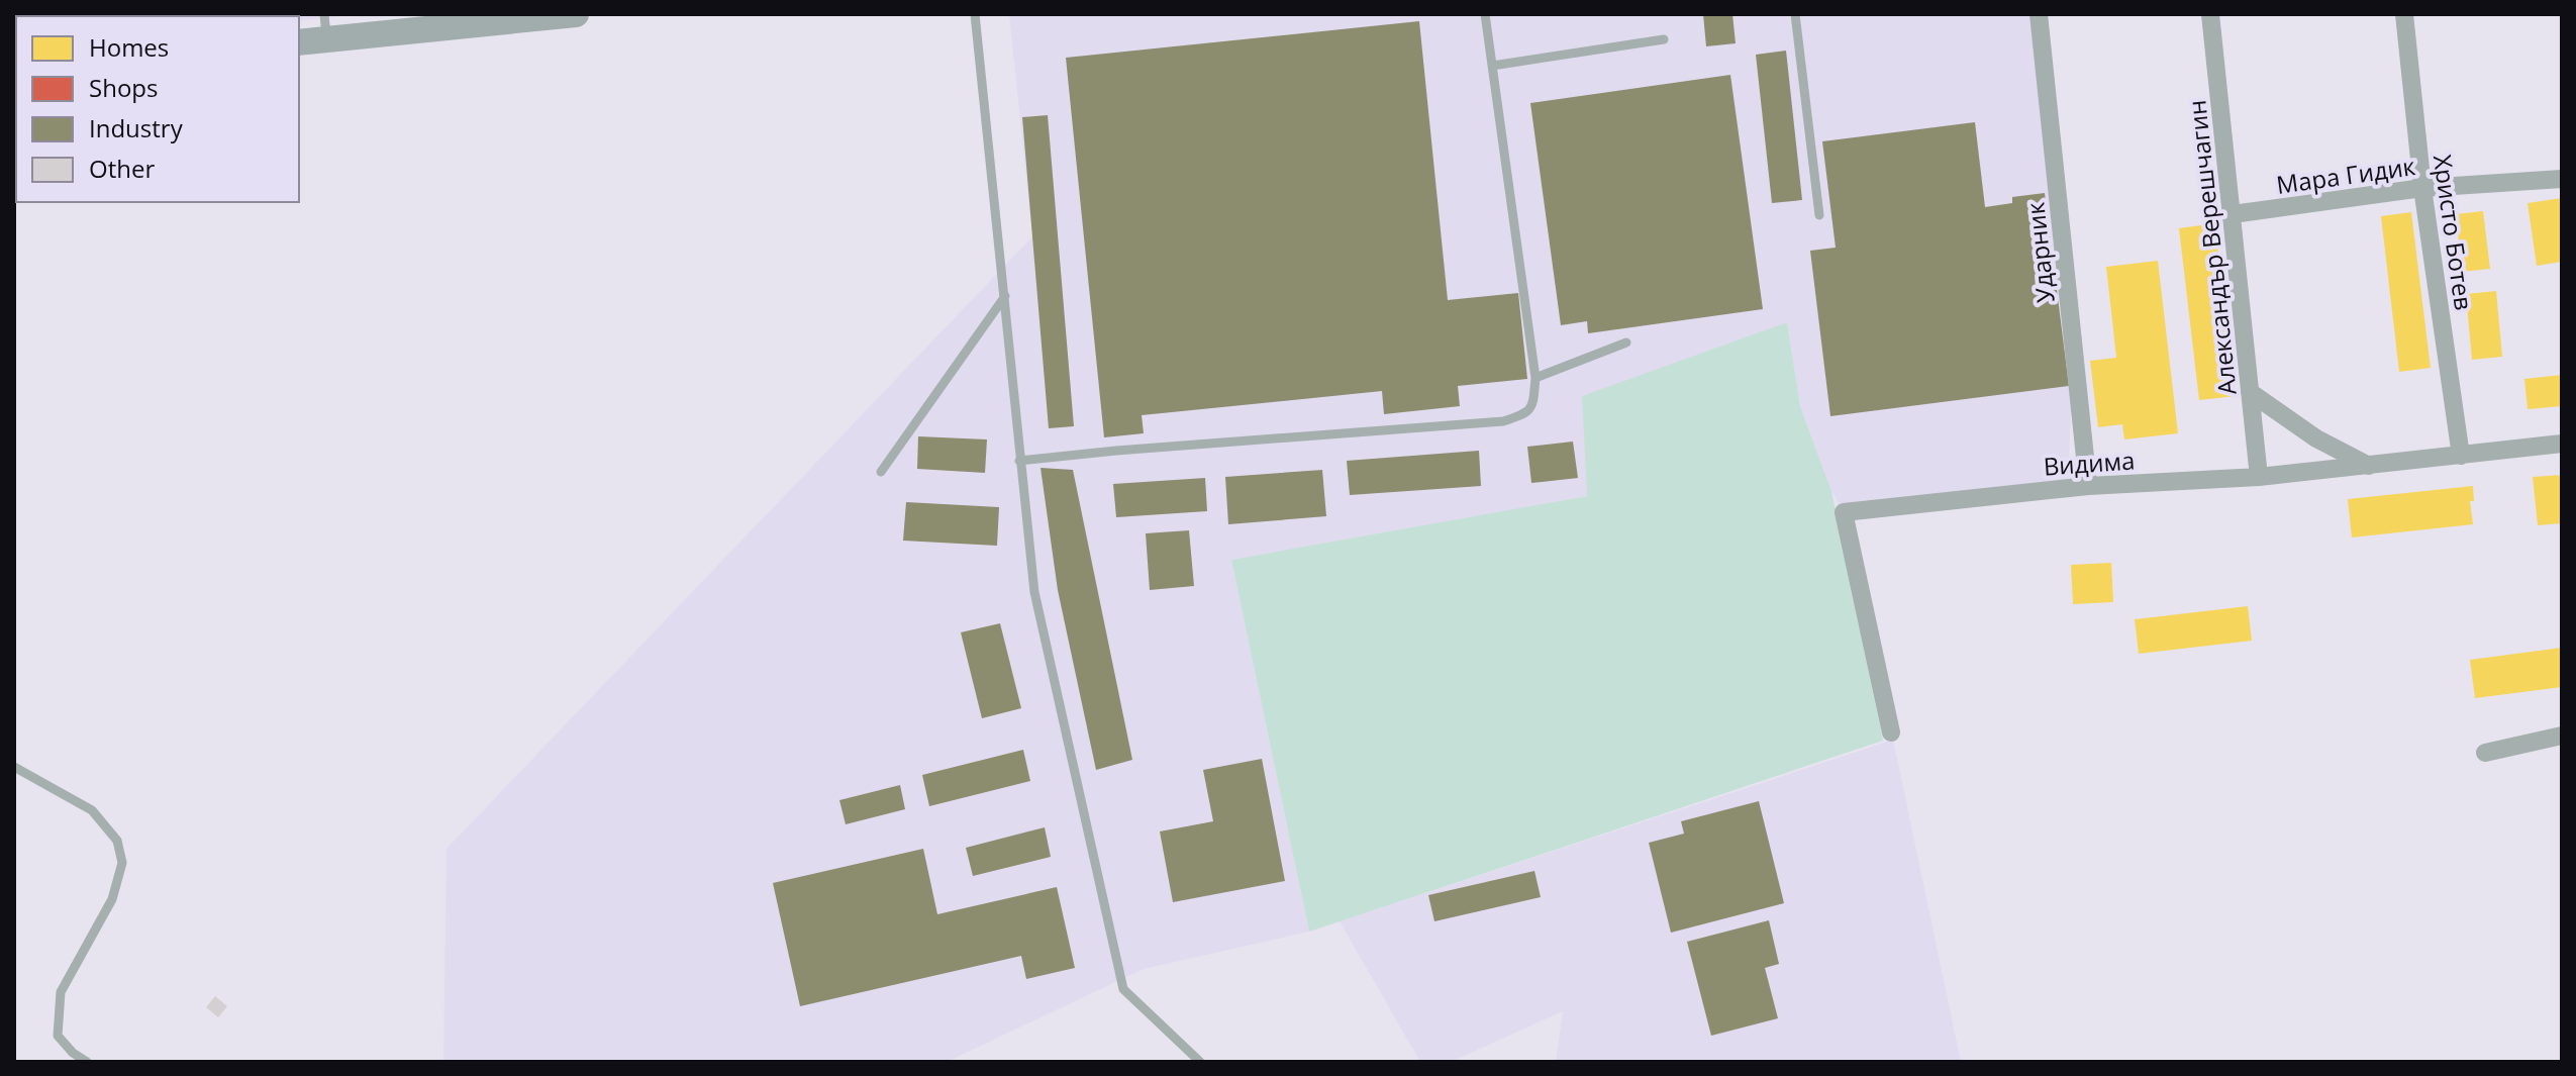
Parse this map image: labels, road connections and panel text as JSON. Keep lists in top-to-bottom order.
{
  "streets": {
    "street": [
      "Мара Гидик",
      "Христо Ботев",
      "Александър Верешчагин",
      "Ударник",
      "Видима"
    ]
  },
  "crossings": [
    ["Мара Гидик", "Христо Ботев"],
    ["Мара Гидик", "Александър Верешчагин"],
    ["Христо Ботев", "Видима"],
    ["Александър Верешчагин", "Видима"],
    ["Ударник", "Видима"]
  ],
  "legend": [
    "Homes",
    "Shops",
    "Industry",
    "Other"
  ]
}
